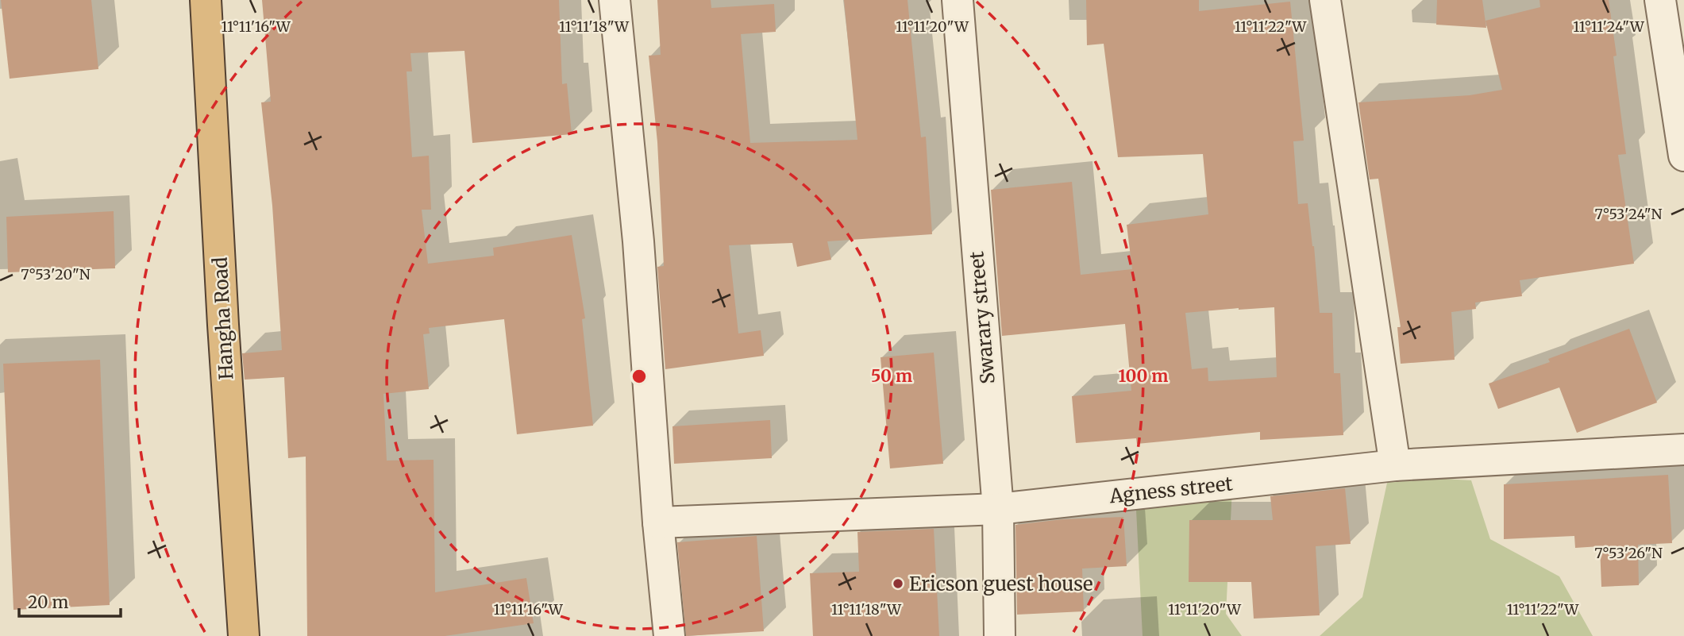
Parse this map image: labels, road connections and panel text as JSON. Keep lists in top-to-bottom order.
{
  "streets": {
    "highway": ["Hangha Road"],
    "street": ["Swarary street", "Agness street"]
  },
  "crossings": [
    ["Swarary street", "Agness street"]
  ],
  "places": ["Ericson guest house"],
  "scale_bar": "20 m",
  "coordinates": [
    "11°11'16\"W",
    "11°11'18\"W",
    "11°11'20\"W",
    "11°11'22\"W",
    "11°11'24\"W",
    "7°53'24\"N",
    "7°53'20\"N",
    "7°53'26\"N"
  ],
  "rings": ["50 m", "100 m"]
}
